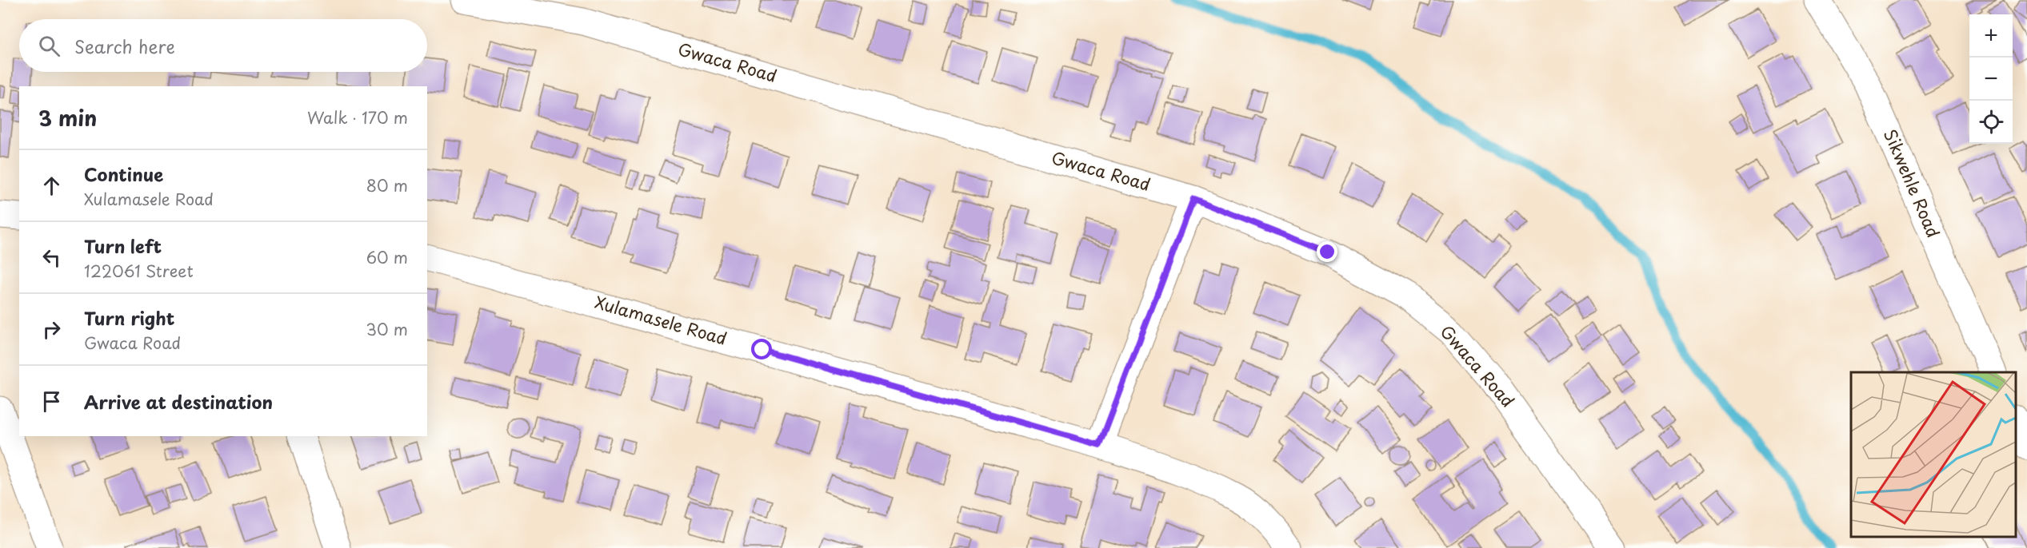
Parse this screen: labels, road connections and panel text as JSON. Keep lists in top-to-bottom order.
{
  "streets": {
    "street": ["Gwaca Road", "Sikwehle Road", "Xulamasele Road"]
  },
  "page": {
    "map_buttons": ["+", "−"],
    "search": "Search here",
    "heading": ["3 min", "Walk · 170 m"],
    "list": [
      ["Continue", "Xulamasele Road", "80 m"],
      ["Turn left", "122061 Street", "60 m"],
      ["Turn right", "Gwaca Road", "30 m"],
      "Arrive at destination"
    ]
  }
}
